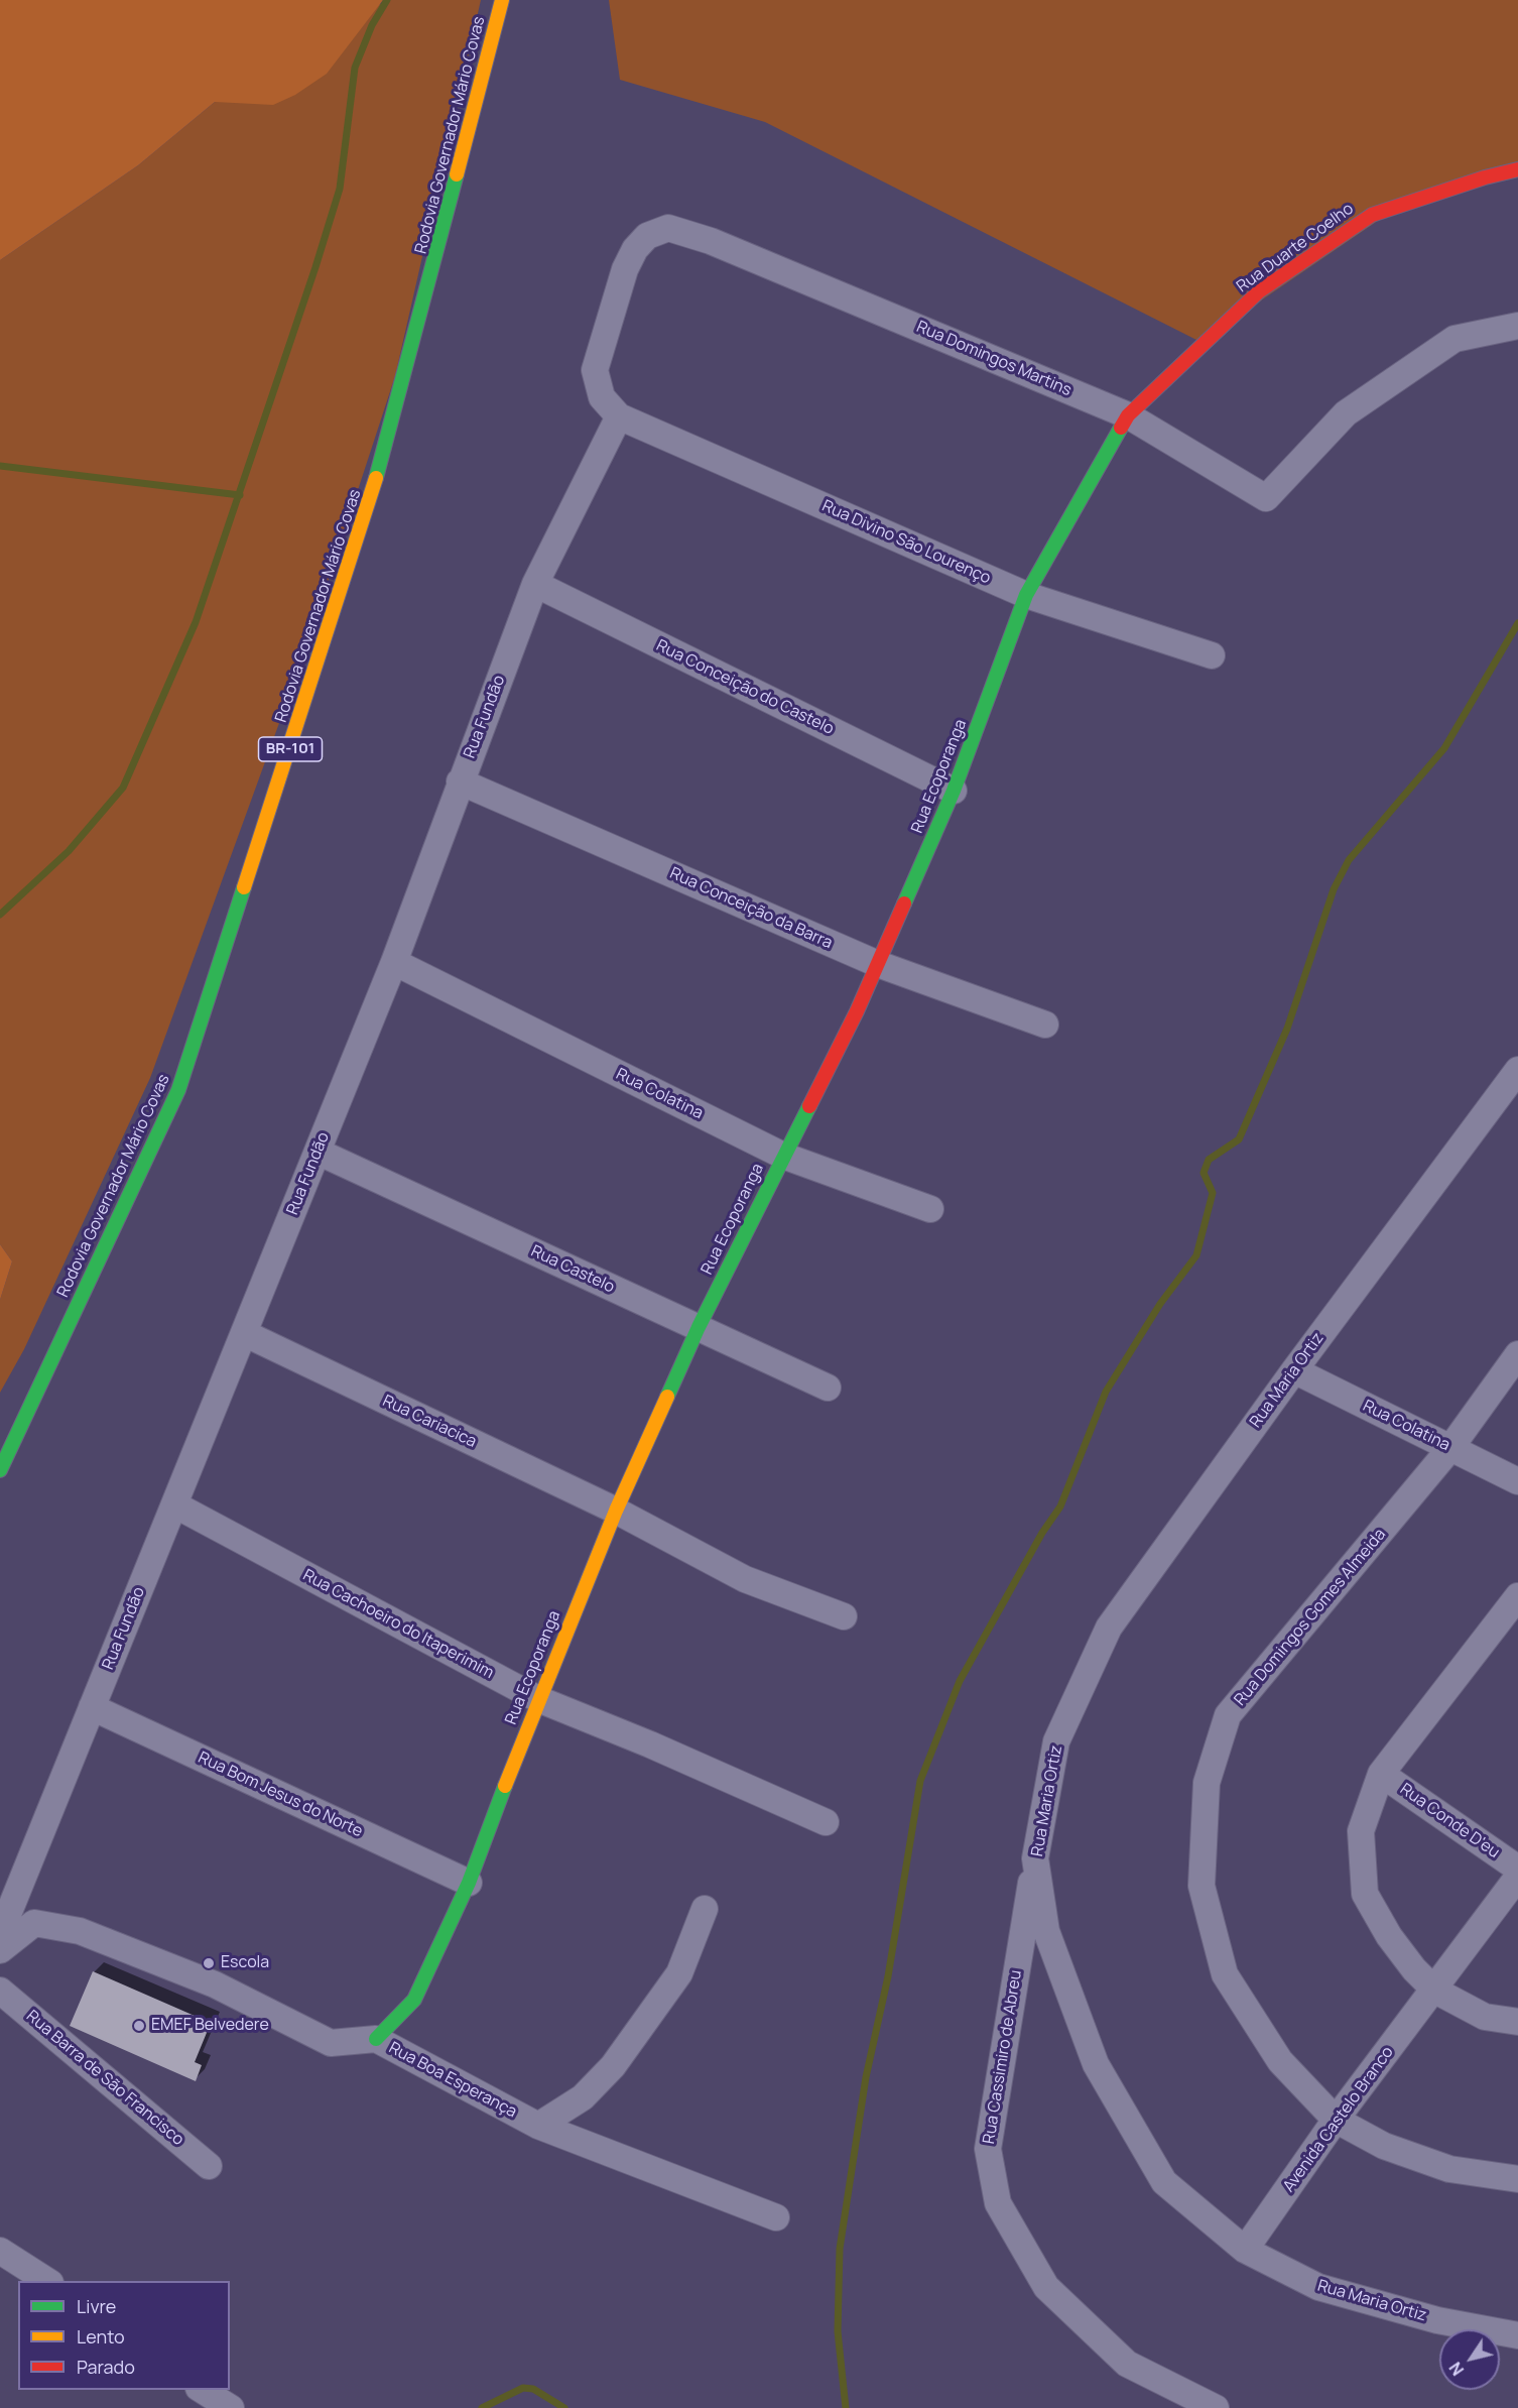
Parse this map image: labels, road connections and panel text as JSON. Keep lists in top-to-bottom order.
{
  "streets": {
    "street": [
      "Rodovia Governador Mário Covas",
      "Rua Duarte Coelho",
      "Rua Domingos Martins",
      "Rua Divino São Lourenço",
      "Rua Conceição do Castelo",
      "Rua Fundão",
      "BR-101",
      "Rua Ecoporanga",
      "Rua Conceição da Barra",
      "Rua Colatina",
      "Rua Castelo",
      "Rua Maria Ortiz",
      "Rua Cariacica",
      "Rua Domingos Gomes Almeida",
      "Rua Cachoeiro do Itaperimim",
      "Rua Bom Jesus do Norte",
      "Rua Conde D'eu",
      "Rua Cassimiro de Abreu",
      "Rua Barra de São Francisco",
      "Rua Boa Esperança",
      "Avenida Castelo Branco"
    ]
  },
  "crossings": [
    ["Rua Duarte Coelho", "Rua Domingos Martins"],
    ["Rua Duarte Coelho", "Rua Ecoporanga"],
    ["Rua Domingos Martins", "Rua Divino São Lourenço"],
    ["Rua Domingos Martins", "Rua Fundão"],
    ["Rua Domingos Martins", "Rua Ecoporanga"],
    ["Rua Divino São Lourenço", "Rua Fundão"],
    ["Rua Divino São Lourenço", "Rua Ecoporanga"],
    ["Rua Conceição do Castelo", "Rua Fundão"],
    ["Rua Conceição do Castelo", "Rua Ecoporanga"],
    ["Rua Fundão", "Rua Conceição da Barra"],
    ["Rua Fundão", "Rua Colatina"],
    ["Rua Fundão", "Rua Castelo"],
    ["Rua Fundão", "Rua Cariacica"],
    ["Rua Fundão", "Rua Cachoeiro do Itaperimim"],
    ["Rua Fundão", "Rua Bom Jesus do Norte"],
    ["Rua Ecoporanga", "Rua Conceição da Barra"],
    ["Rua Ecoporanga", "Rua Colatina"],
    ["Rua Ecoporanga", "Rua Castelo"],
    ["Rua Ecoporanga", "Rua Cariacica"],
    ["Rua Ecoporanga", "Rua Cachoeiro do Itaperimim"],
    ["Rua Ecoporanga", "Rua Bom Jesus do Norte"],
    ["Rua Ecoporanga", "Rua Boa Esperança"],
    ["Rua Colatina", "Rua Maria Ortiz"],
    ["Rua Colatina", "Rua Domingos Gomes Almeida"],
    ["Rua Maria Ortiz", "Rua Cassimiro de Abreu"],
    ["Rua Maria Ortiz", "Avenida Castelo Branco"],
    ["Rua Domingos Gomes Almeida", "Avenida Castelo Branco"]
  ],
  "places": ["Escola", "EMEF Belvedere"],
  "legend": ["Livre", "Lento", "Parado"],
  "north": "bottom left"
}
